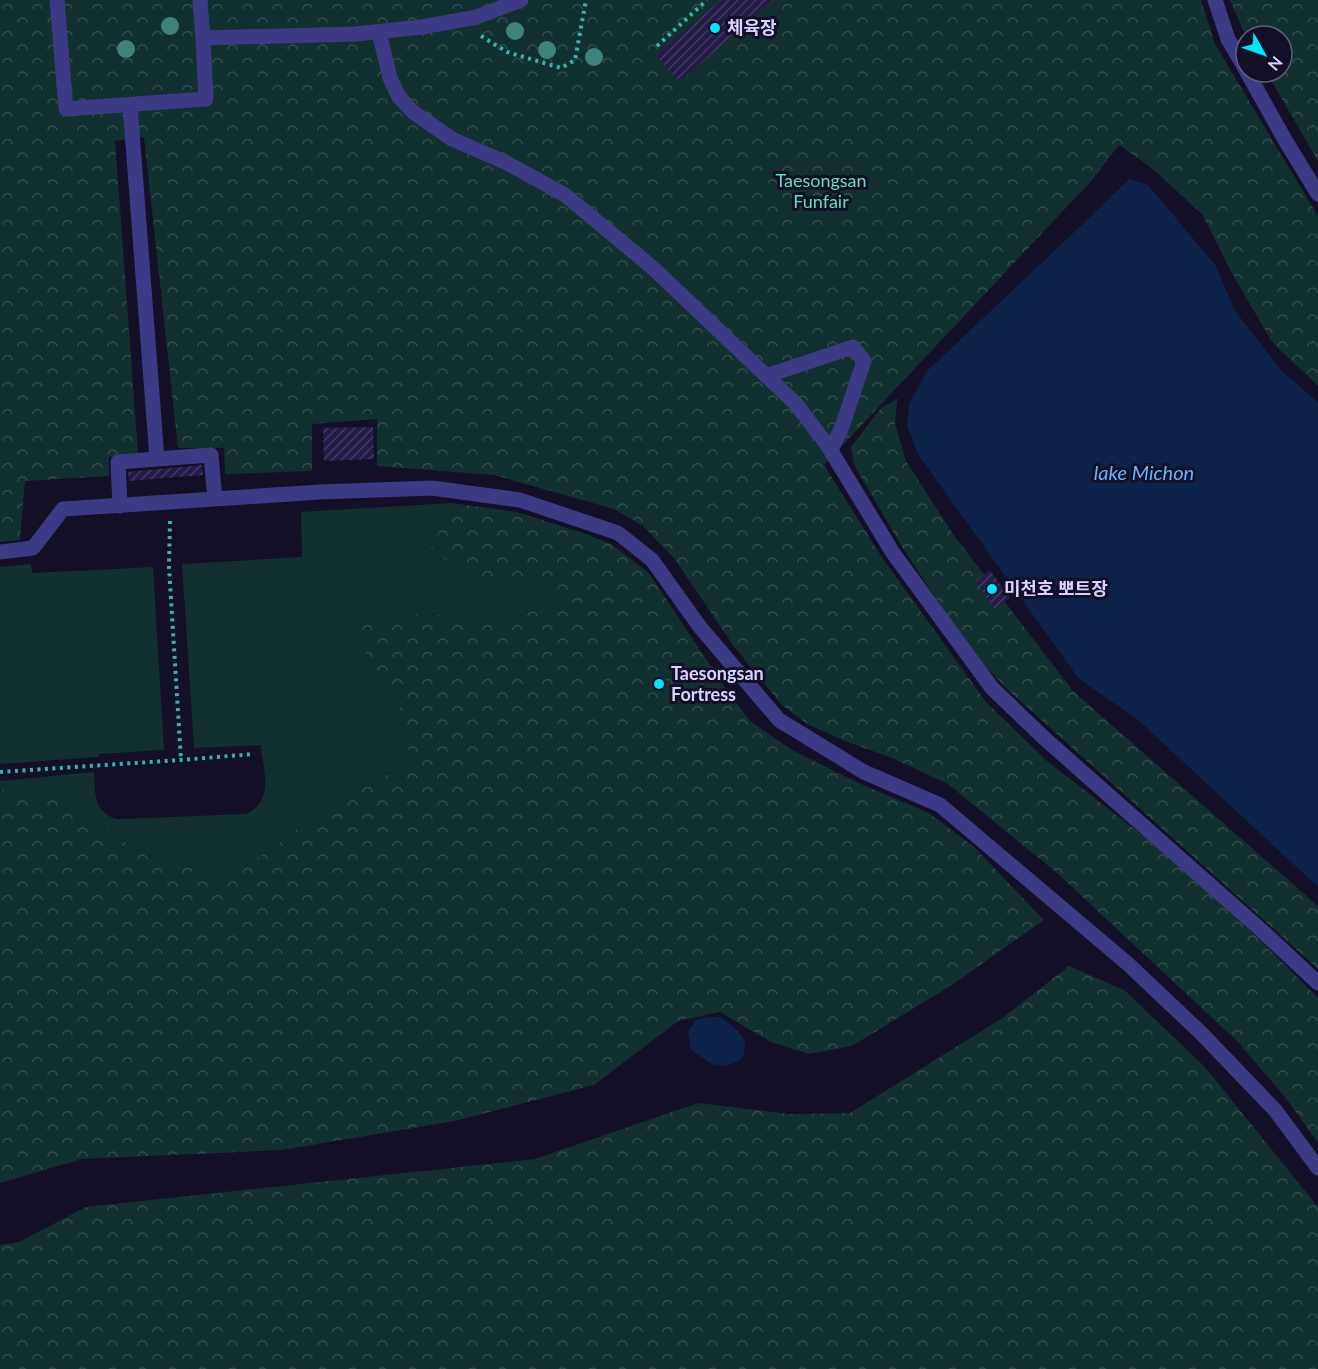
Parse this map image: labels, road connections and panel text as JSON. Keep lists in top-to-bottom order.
{
  "water": ["lake Michon"],
  "parks": ["Taesongsan Funfair"],
  "places": ["체육장", "미천호 뽀트장", "Taesongsan Fortress"],
  "north": "bottom right"
}
